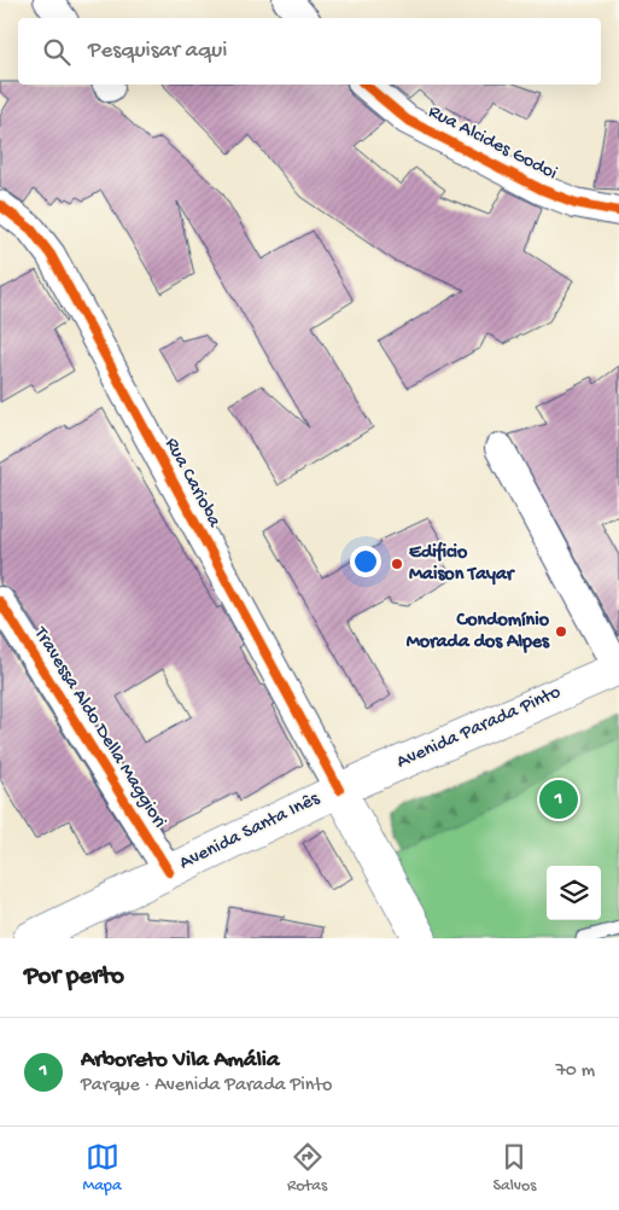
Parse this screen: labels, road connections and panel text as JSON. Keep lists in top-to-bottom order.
{
  "streets": {
    "main road": ["Rua Carioba", "Avenida Parada Pinto", "Avenida Santa Inês"],
    "street": ["Rua Alcides Godoi", "Travessa Aldo Della Maggiori"]
  },
  "crossings": [
    ["Rua Carioba", "Avenida Parada Pinto"],
    ["Rua Carioba", "Avenida Santa Inês"],
    ["Travessa Aldo Della Maggiori", "Avenida Santa Inês"],
    ["Avenida Parada Pinto", "Avenida Santa Inês"]
  ],
  "places": ["Edificio Maison Tayar", "Condomínio Morada dos Alpes"],
  "page": {
    "search": "Pesquisar aqui",
    "pins": "1",
    "heading": "Por perto",
    "list": [
      {
        "mark": "1",
        "name": "Arboreto Vila Amália",
        "note": "Parque · Avenida Parada Pinto",
        "value": "70 m"
      }
    ],
    "nav": ["Mapa", "Rotas", "Salvos"]
  }
}
